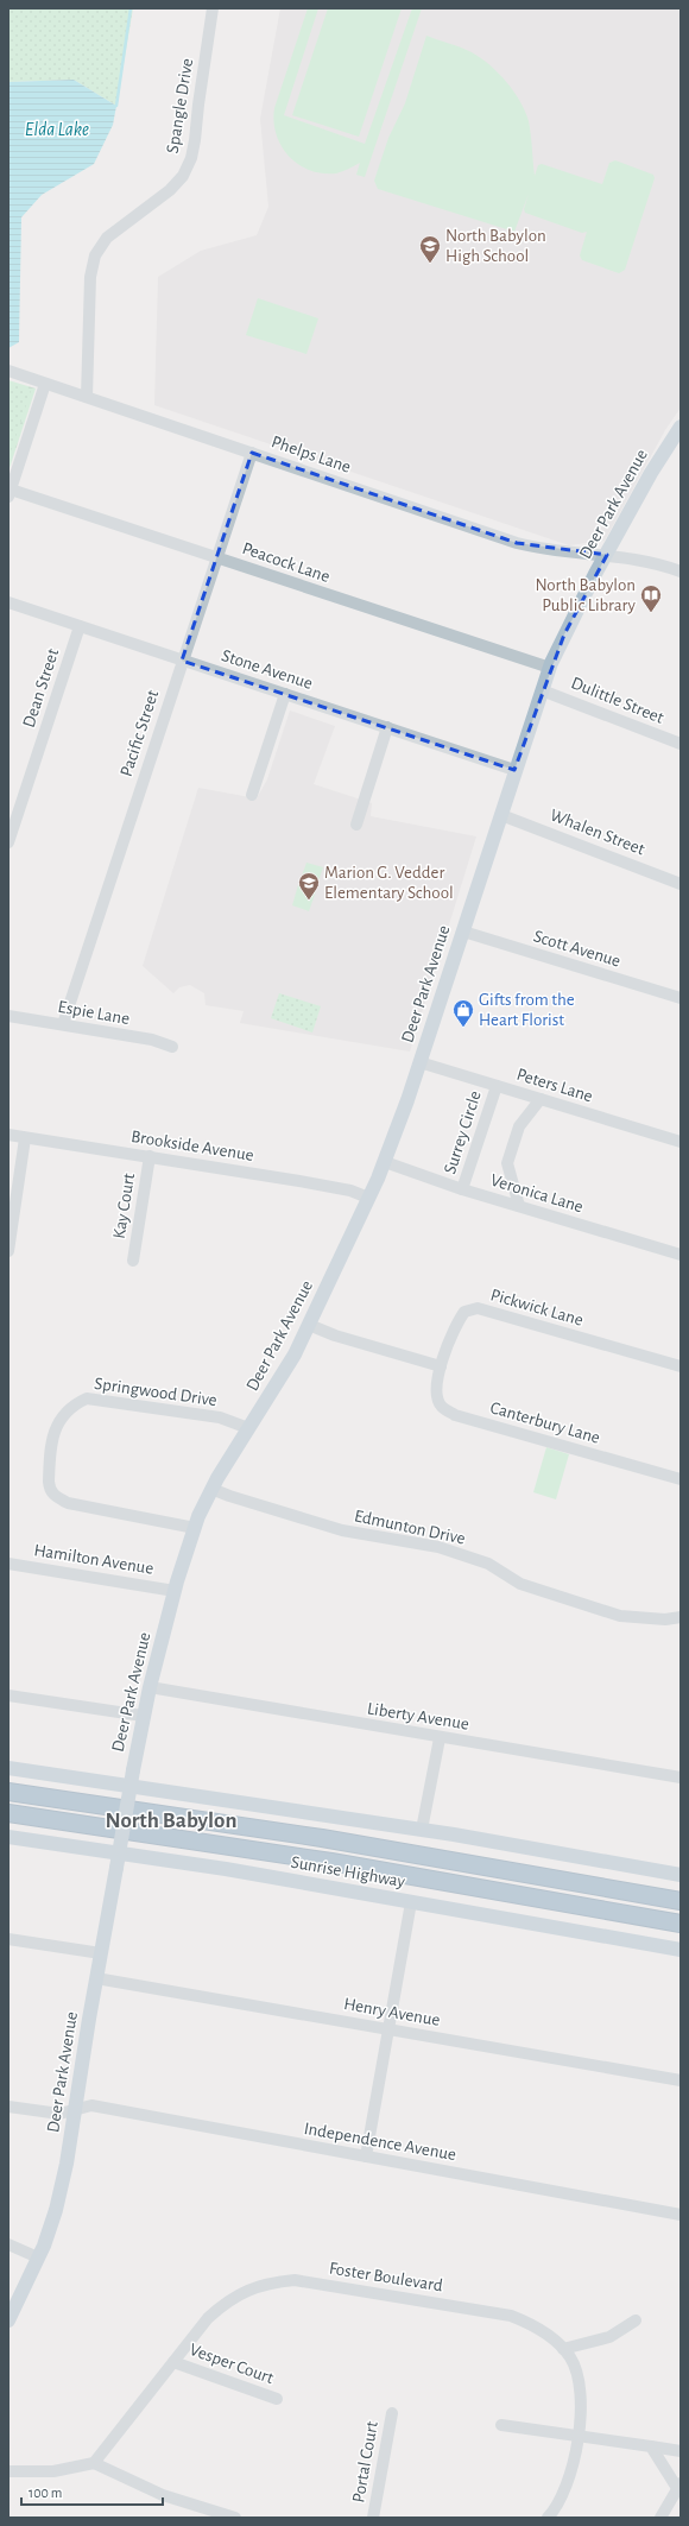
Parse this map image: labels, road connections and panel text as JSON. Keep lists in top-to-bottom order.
{
  "streets": {
    "highway": ["Sunrise Highway"],
    "main road": ["Deer Park Avenue"],
    "street": [
      "Spangle Drive",
      "Phelps Lane",
      "Peacock Lane",
      "Stone Avenue",
      "Dean Street",
      "Dulittle Street",
      "Pacific Street",
      "Whalen Street",
      "Scott Avenue",
      "Espie Lane",
      "Peters Lane",
      "Surrey Circle",
      "Brookside Avenue",
      "Veronica Lane",
      "Kay Court",
      "Pickwick Lane",
      "Springwood Drive",
      "Canterbury Lane",
      "Edmunton Drive",
      "Hamilton Avenue",
      "Liberty Avenue",
      "Henry Avenue",
      "Independence Avenue",
      "Foster Boulevard",
      "Vesper Court",
      "Portal Court"
    ]
  },
  "crossings": [
    ["Spangle Drive", "Phelps Lane"],
    ["Phelps Lane", "Deer Park Avenue"],
    ["Phelps Lane", "Pacific Street"],
    ["Deer Park Avenue", "Peacock Lane"],
    ["Deer Park Avenue", "Stone Avenue"],
    ["Deer Park Avenue", "Dulittle Street"],
    ["Deer Park Avenue", "Whalen Street"],
    ["Deer Park Avenue", "Scott Avenue"],
    ["Deer Park Avenue", "Peters Lane"],
    ["Deer Park Avenue", "Brookside Avenue"],
    ["Deer Park Avenue", "Veronica Lane"],
    ["Deer Park Avenue", "Springwood Drive"],
    ["Deer Park Avenue", "Edmunton Drive"],
    ["Deer Park Avenue", "Hamilton Avenue"],
    ["Deer Park Avenue", "Liberty Avenue"],
    ["Deer Park Avenue", "Henry Avenue"],
    ["Deer Park Avenue", "Independence Avenue"],
    ["Peacock Lane", "Pacific Street"],
    ["Stone Avenue", "Dean Street"],
    ["Stone Avenue", "Pacific Street"],
    ["Pacific Street", "Espie Lane"],
    ["Peters Lane", "Surrey Circle"],
    ["Surrey Circle", "Veronica Lane"],
    ["Brookside Avenue", "Kay Court"],
    ["Pickwick Lane", "Canterbury Lane"],
    ["Foster Boulevard", "Vesper Court"]
  ],
  "districts": ["North Babylon"],
  "water": ["Elda Lake"],
  "places": {
    "school or university": ["North Babylon High School", "Marion G. Vedder Elementary School"],
    "library": ["North Babylon Public Library"],
    "shop": ["Gifts from the Heart Florist"]
  },
  "scale_bar": "100 m"
}
